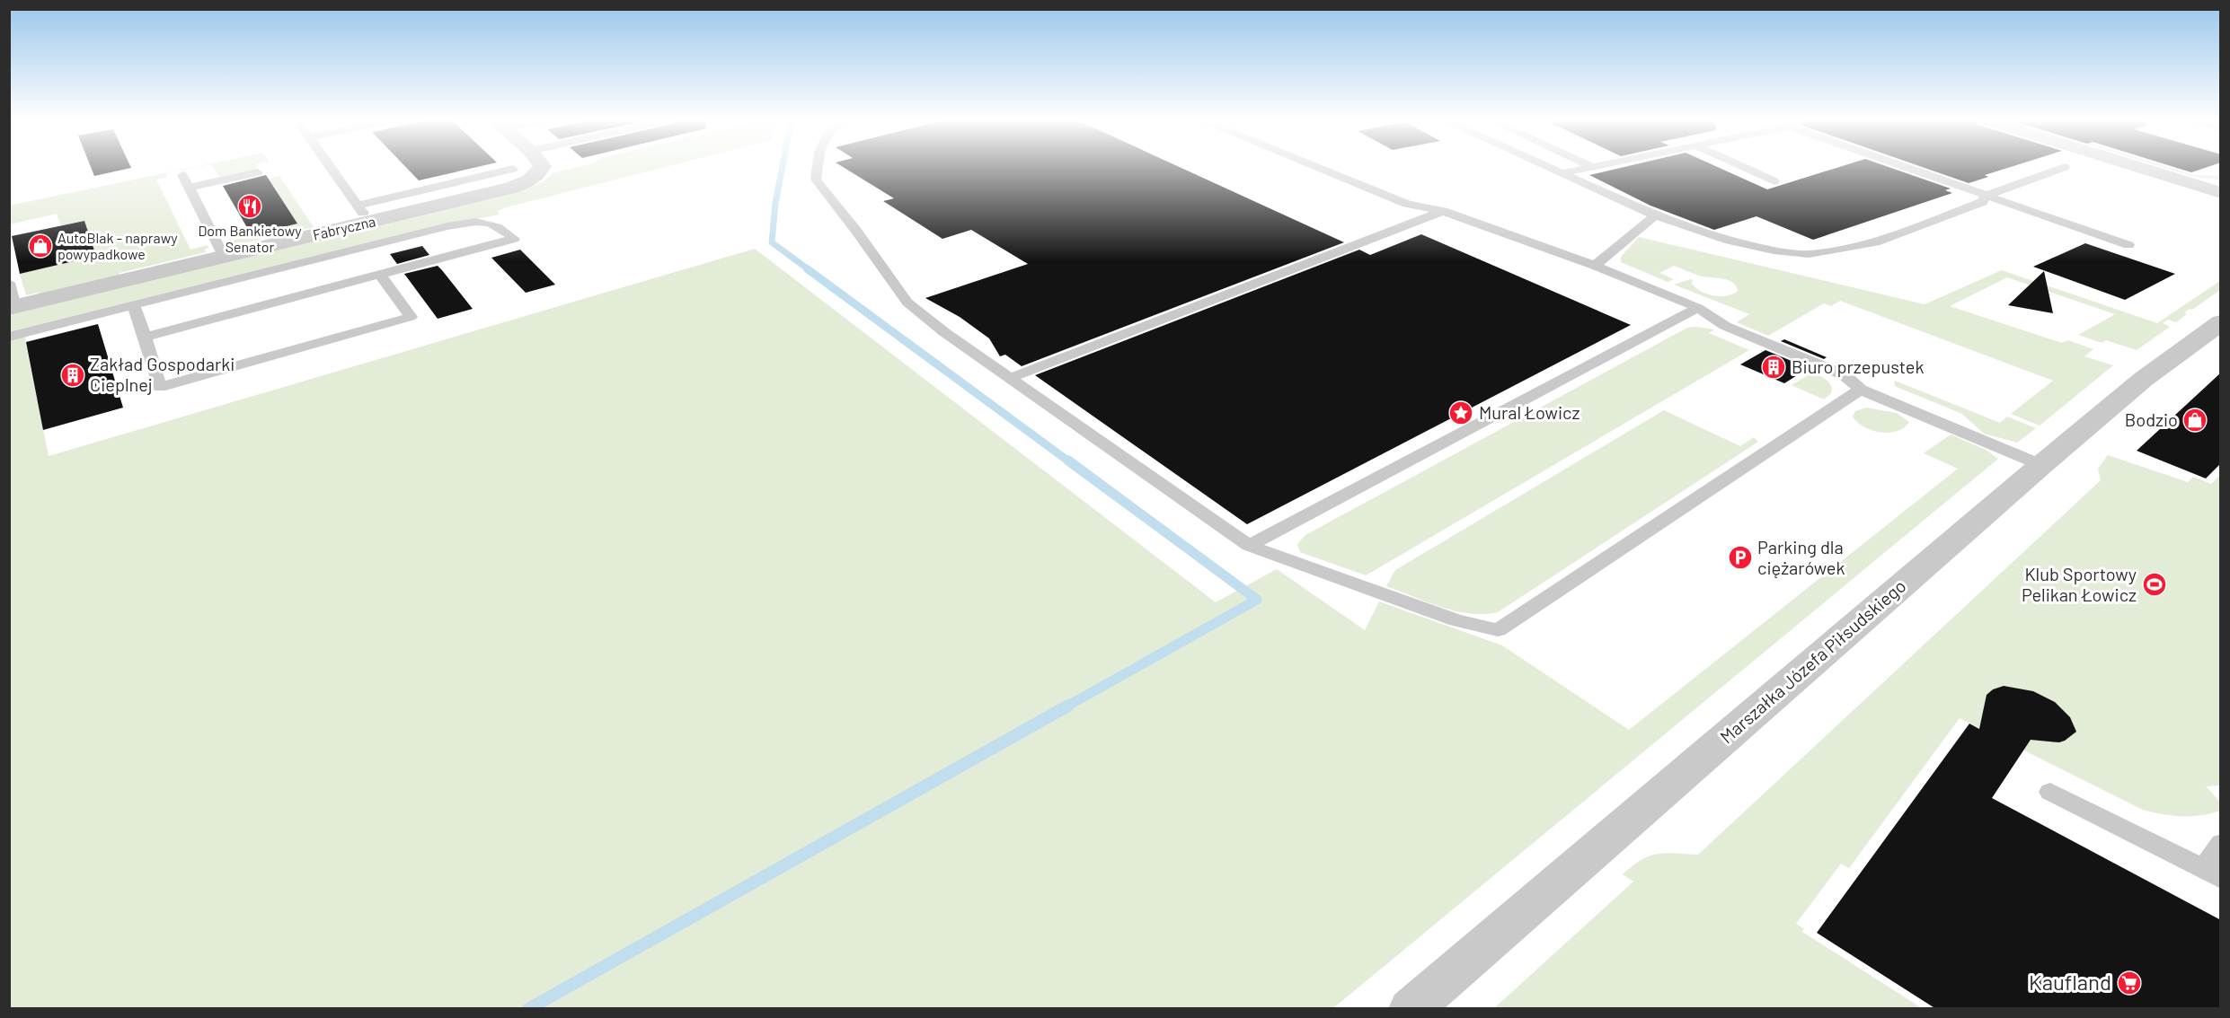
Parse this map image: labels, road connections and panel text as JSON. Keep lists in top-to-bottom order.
{
  "streets": {
    "street": ["Fabryczna", "Marszałka Józefa Piłsudskiego"]
  },
  "places": {
    "restaurant": ["Dom Bankietowy Senator"],
    "shop": ["AutoBlak - naprawy powypadkowe", "Bodzio"],
    "building": ["Biuro przepustek", "Zakład Gospodarki Cieplnej"],
    "place": ["Mural Łowicz"],
    "parking": ["Parking dla ciężarówek"],
    "sports": ["Klub Sportowy Pelikan Łowicz"],
    "supermarket": ["Kaufland"]
  }
}
